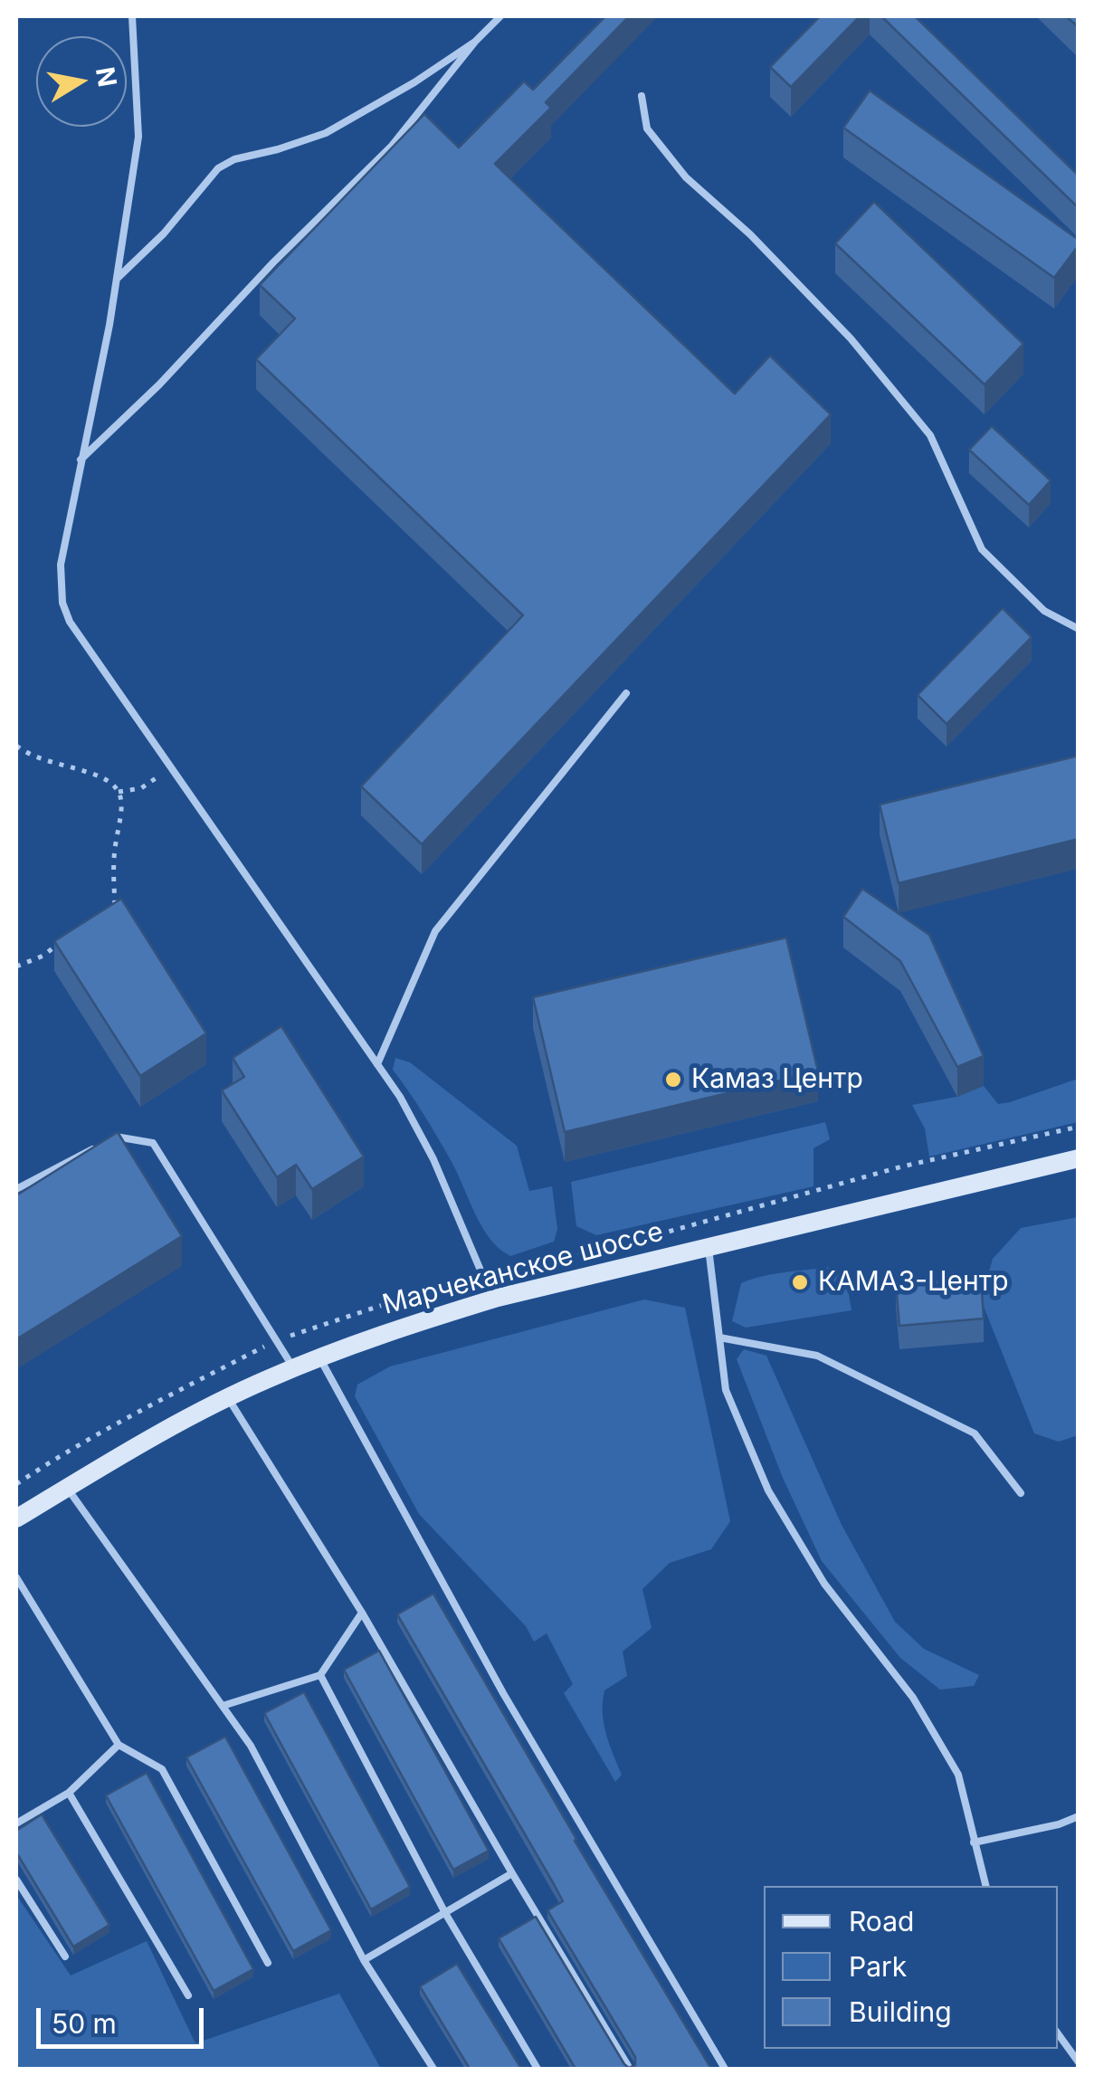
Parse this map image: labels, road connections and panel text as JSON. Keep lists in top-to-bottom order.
{
  "streets": {
    "street": ["Марчеканское шоссе"]
  },
  "places": ["Камаз Центр", "КАМАЗ-Центр"],
  "legend": ["Road", "Park", "Building"],
  "scale_bar": "50 m",
  "north": "right"
}
